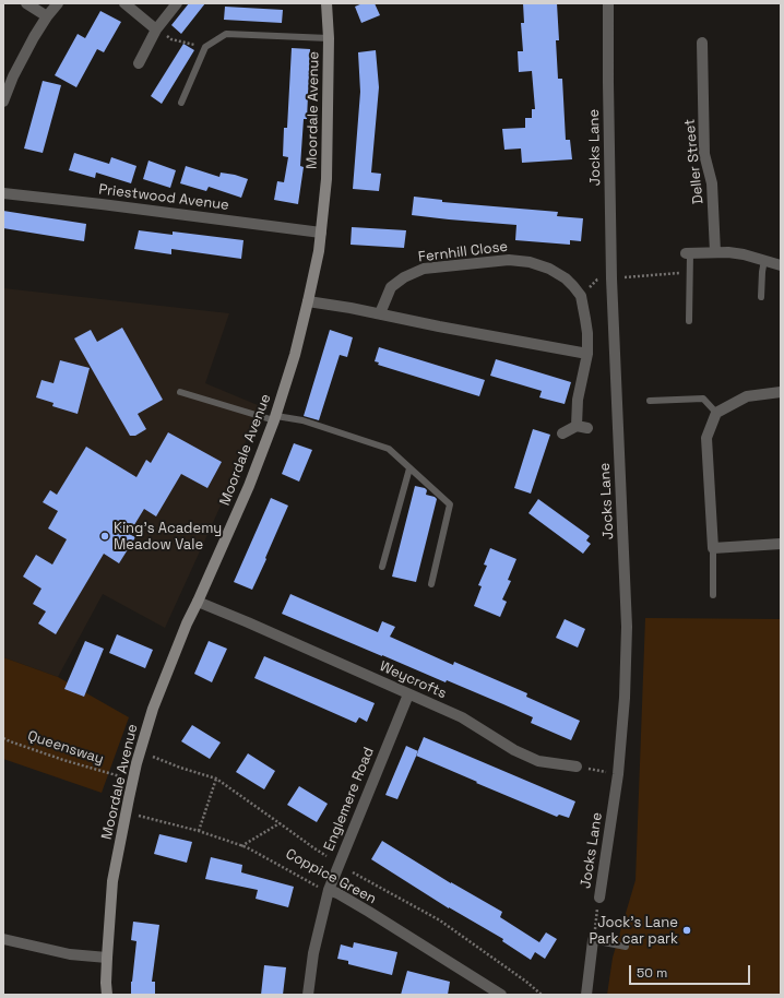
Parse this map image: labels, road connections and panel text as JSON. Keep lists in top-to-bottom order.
{
  "streets": {
    "street": [
      "Moordale Avenue",
      "Jocks Lane",
      "Deller Street",
      "Priestwood Avenue",
      "Fernhill Close",
      "Weycrofts",
      "Englemere Road",
      "Coppice Green"
    ],
    "path": ["Queensway"]
  },
  "crossings": [
    ["Moordale Avenue", "Priestwood Avenue"],
    ["Moordale Avenue", "Weycrofts"],
    ["Weycrofts", "Englemere Road"],
    ["Englemere Road", "Coppice Green"]
  ],
  "places": ["King's Academy Meadow Vale", "Jock's Lane Park car park"],
  "scale_bar": "50 m"
}
